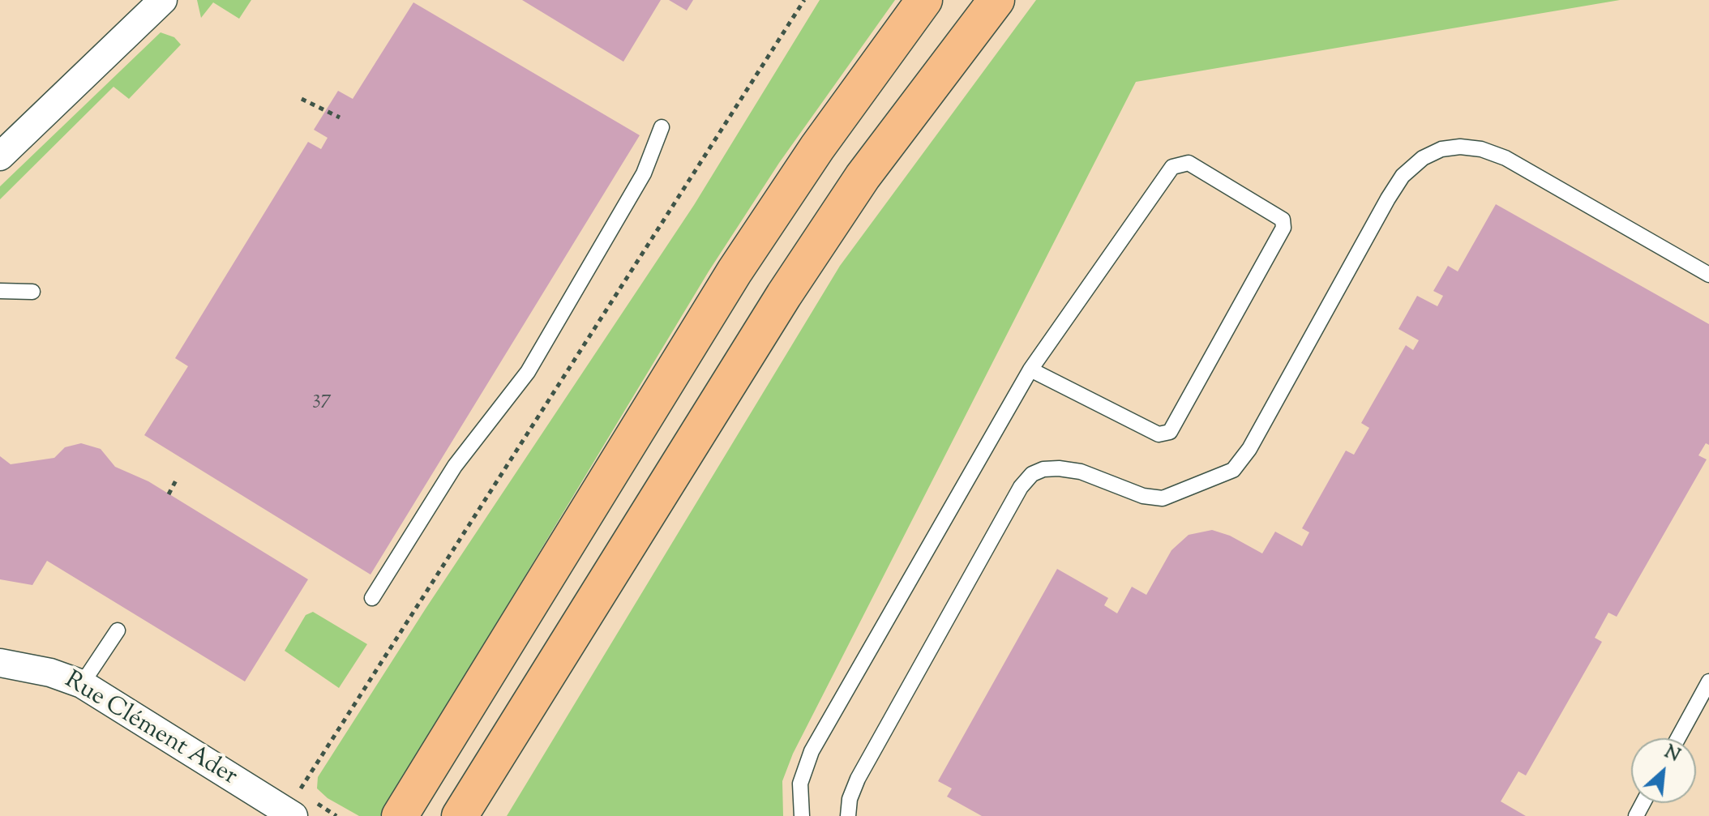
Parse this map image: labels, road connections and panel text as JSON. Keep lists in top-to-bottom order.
{
  "streets": {
    "street": ["Rue Clément Ader"]
  },
  "house_numbers": ["37"],
  "north": "top right"
}
